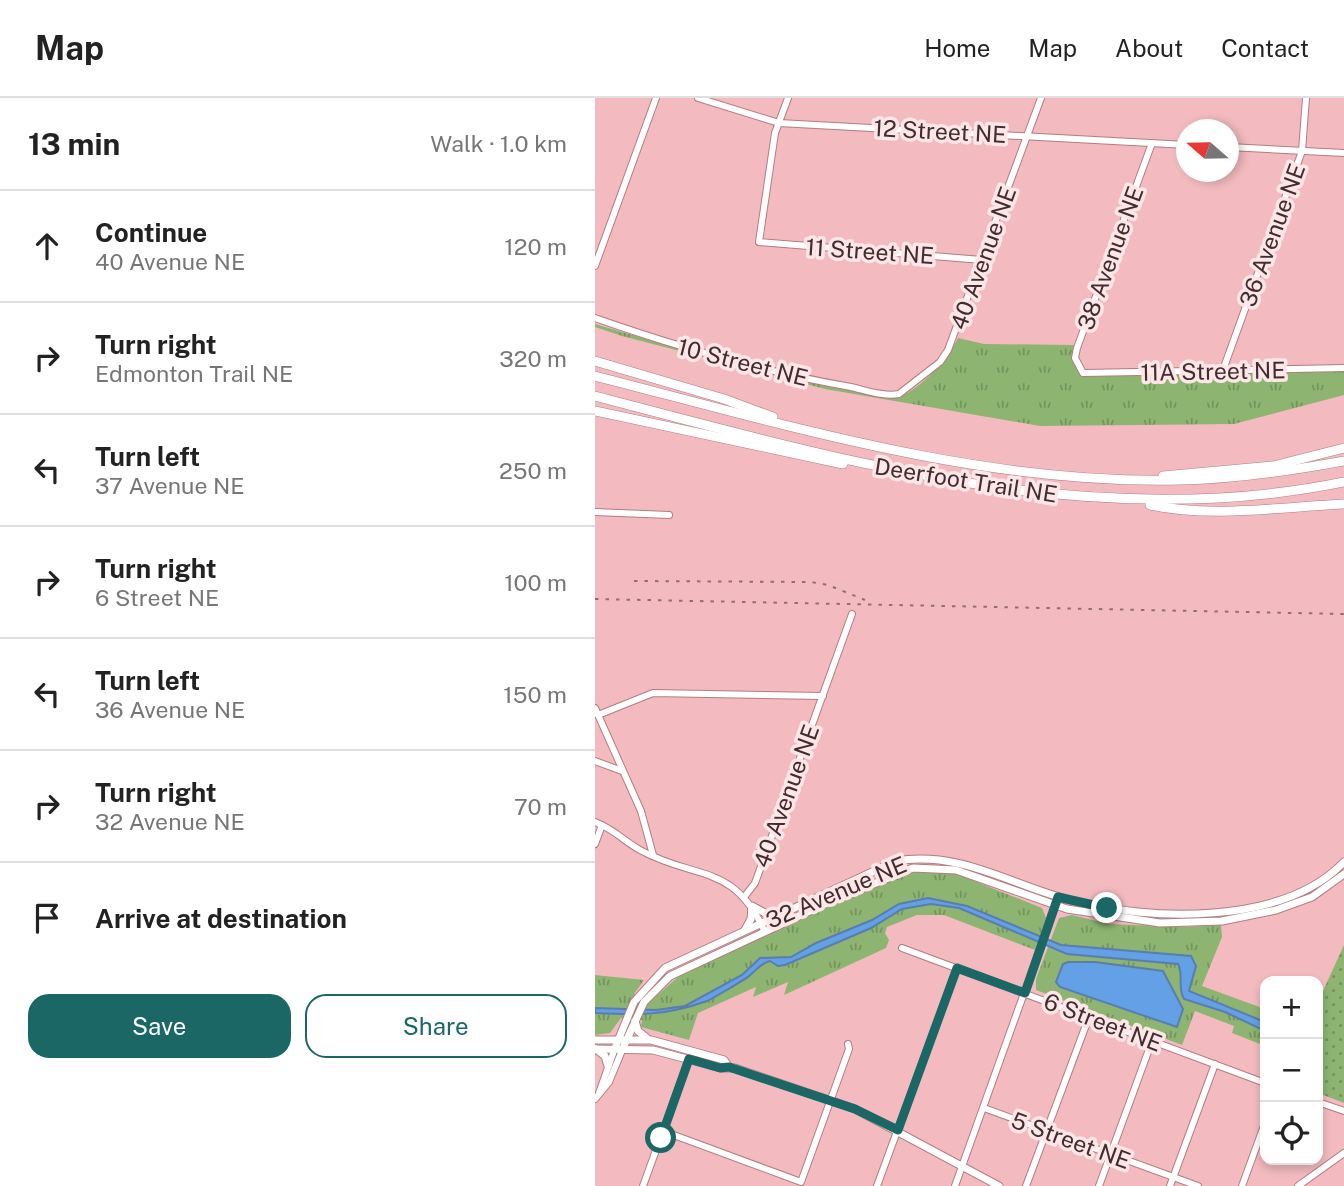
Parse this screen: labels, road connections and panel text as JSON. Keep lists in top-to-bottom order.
{
  "streets": {
    "highway": ["Deerfoot Trail NE"],
    "main road": ["32 Avenue NE"],
    "street": [
      "12 Street NE",
      "36 Avenue NE",
      "11 Street NE",
      "40 Avenue NE",
      "38 Avenue NE",
      "10 Street NE",
      "11A Street NE",
      "6 Street NE",
      "5 Street NE"
    ]
  },
  "crossings": [
    ["12 Street NE", "11 Street NE"],
    ["12 Street NE", "40 Avenue NE"],
    ["12 Street NE", "38 Avenue NE"],
    ["36 Avenue NE", "11A Street NE"],
    ["11 Street NE", "40 Avenue NE"],
    ["40 Avenue NE", "10 Street NE"],
    ["38 Avenue NE", "11A Street NE"]
  ],
  "north": "left",
  "page": {
    "header": "Map",
    "nav": [
      "Home",
      "Map",
      "About",
      "Contact"
    ],
    "heading": ["13 min", "Walk · 1.0 km"],
    "list": [
      ["Continue", "40 Avenue NE", "120 m"],
      ["Turn right", "Edmonton Trail NE", "320 m"],
      ["Turn left", "37 Avenue NE", "250 m"],
      ["Turn right", "6 Street NE", "100 m"],
      ["Turn left", "36 Avenue NE", "150 m"],
      ["Turn right", "32 Avenue NE", "70 m"],
      "Arrive at destination"
    ],
    "buttons": ["Save", "Share"],
    "map_buttons": ["+", "−"]
  }
}
